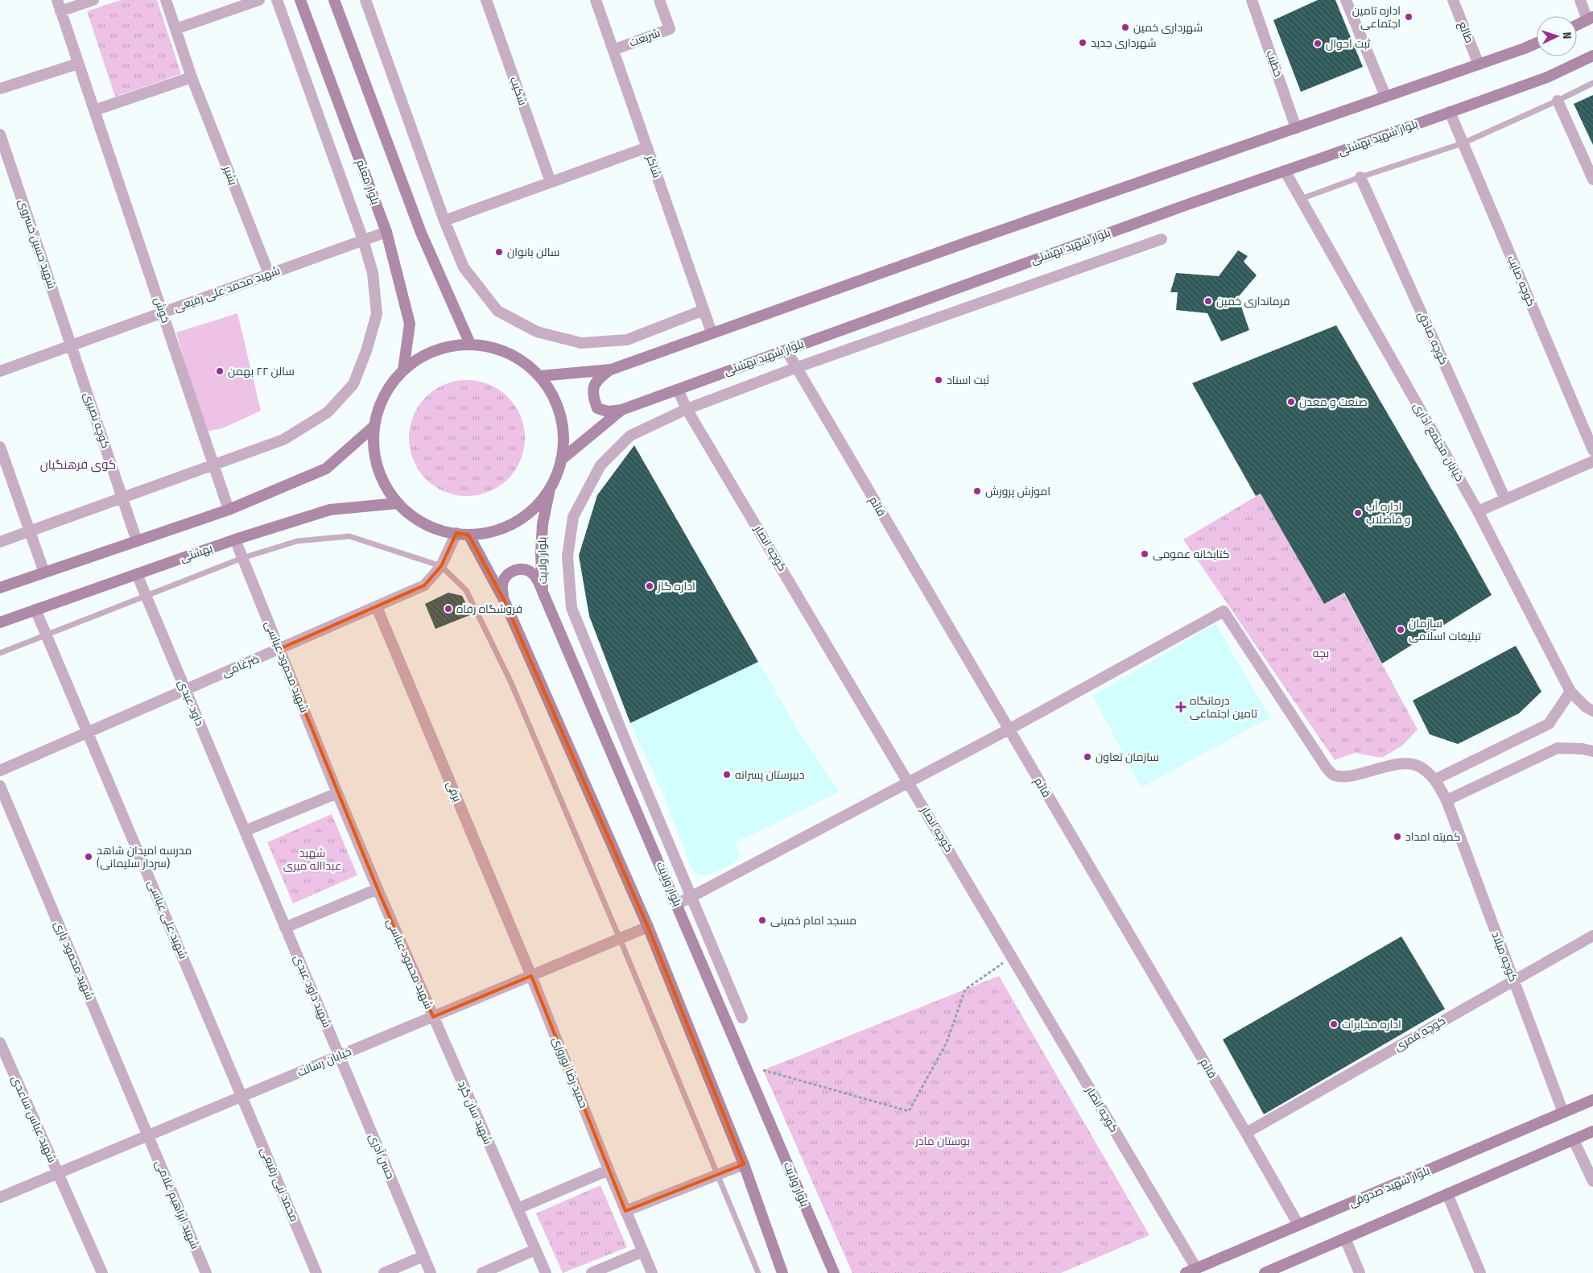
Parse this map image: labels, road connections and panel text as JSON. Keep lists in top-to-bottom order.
{
  "streets": {
    "main road": [
      "بلوار شهید بهشتی",
      "بلوار معلم",
      "بهشتی",
      "بلوار ولایت",
      "بلوار شهید صدوقی"
    ],
    "street": [
      "طالع",
      "شریعت",
      "خطیب",
      "شکیب",
      "شاکر",
      "بشیر",
      "شهید حسین خسروی",
      "کوچه صایب",
      "شهید محمد علی رفیعی",
      "خوش",
      "کوچه صادق",
      "کوچه نصیری",
      "خیابان مجتمع اداری",
      "قائم",
      "کوچه انصار",
      "ضرغامی",
      "شهید محمود عباسی",
      "داود عبدی",
      "برفی",
      "شهید علی عباسی",
      "کوچه میلاد",
      "شهید محمود یاری",
      "شهید داود عبدی",
      "کوچه قمری",
      "خیابان رسالت",
      "حمید رضا نوروزی",
      "شهید سان گرد",
      "شهید عباس ساعدی",
      "حسن آذری",
      "محمد نبی رفیعی",
      "شهید ابراهیم غلامی"
    ]
  },
  "crossings": [
    ["شریعت", "شاکر"],
    ["بلوار شهید بهشتی", "کوچه صایب"],
    ["بلوار شهید بهشتی", "خیابان مجتمع اداری"],
    ["بلوار شهید بهشتی", "قائم"],
    ["بلوار شهید بهشتی", "کوچه انصار"],
    ["بشیر", "شهید محمد علی رفیعی"],
    ["بلوار معلم", "شهید محمد علی رفیعی"],
    ["شهید حسین خسروی", "شهید محمد علی رفیعی"],
    ["شهید حسین خسروی", "کوچه نصیری"],
    ["شهید محمد علی رفیعی", "خوش"],
    ["شهید محمد علی رفیعی", "کوچه نصیری"],
    ["قائم", "کوچه قمری"],
    ["قائم", "بلوار شهید صدوقی"],
    ["کوچه انصار", "بلوار شهید صدوقی"],
    ["بهشتی", "شهید محمود عباسی"],
    ["بهشتی", "داود عبدی"],
    ["بهشتی", "شهید علی عباسی"],
    ["ضرغامی", "شهید محمود عباسی"],
    ["ضرغامی", "داود عبدی"],
    ["ضرغامی", "برفی"],
    ["ضرغامی", "شهید علی عباسی"],
    ["شهید محمود عباسی", "خیابان رسالت"],
    ["شهید محمود عباسی", "شهید سان گرد"],
    ["داود عبدی", "شهید داود عبدی"],
    ["برفی", "خیابان رسالت"],
    ["برفی", "حمید رضا نوروزی"],
    ["شهید علی عباسی", "خیابان رسالت"],
    ["شهید علی عباسی", "محمد نبی رفیعی"],
    ["کوچه میلاد", "کوچه قمری"],
    ["کوچه میلاد", "بلوار شهید صدوقی"],
    ["شهید محمود یاری", "خیابان رسالت"],
    ["شهید محمود یاری", "شهید ابراهیم غلامی"],
    ["شهید داود عبدی", "خیابان رسالت"],
    ["شهید داود عبدی", "حسن آذری"],
    ["خیابان رسالت", "حمید رضا نوروزی"],
    ["خیابان رسالت", "شهید سان گرد"],
    ["خیابان رسالت", "شهید عباس ساعدی"],
    ["خیابان رسالت", "حسن آذری"],
    ["خیابان رسالت", "محمد نبی رفیعی"],
    ["خیابان رسالت", "شهید ابراهیم غلامی"]
  ],
  "districts": ["کوی فرهنگیان"],
  "parks": ["بچه", "شهید عبدااله میری", "بوستان مادر"],
  "places": {
    "other": [
      "اداره تامین اجتماعی",
      "شهرداری خمین",
      "شهرداری جدید",
      "ثبت احوال",
      "سالن بانوان",
      "فرمانداری خمین",
      "سالن ۲۲ بهمن",
      "ثبت اسناد",
      "صنعت و معدن",
      "اموزش پرورش",
      "اداره آب و فاضلاب",
      "کتابخانه عمومی",
      "اداره گاز",
      "فروشگاه رفاه",
      "سازمان تبلیغات اسلامی",
      "سازمان تعاون",
      "دبیرستان پسرانه",
      "کمیته امداد",
      "مدرسه امیدان شاهد (سردار سلیمانی)",
      "مسجد امام خمینی",
      "اداره مخابرات"
    ],
    "health": ["درمانگاه تامین اجتماعی"]
  },
  "north": "right"
}
